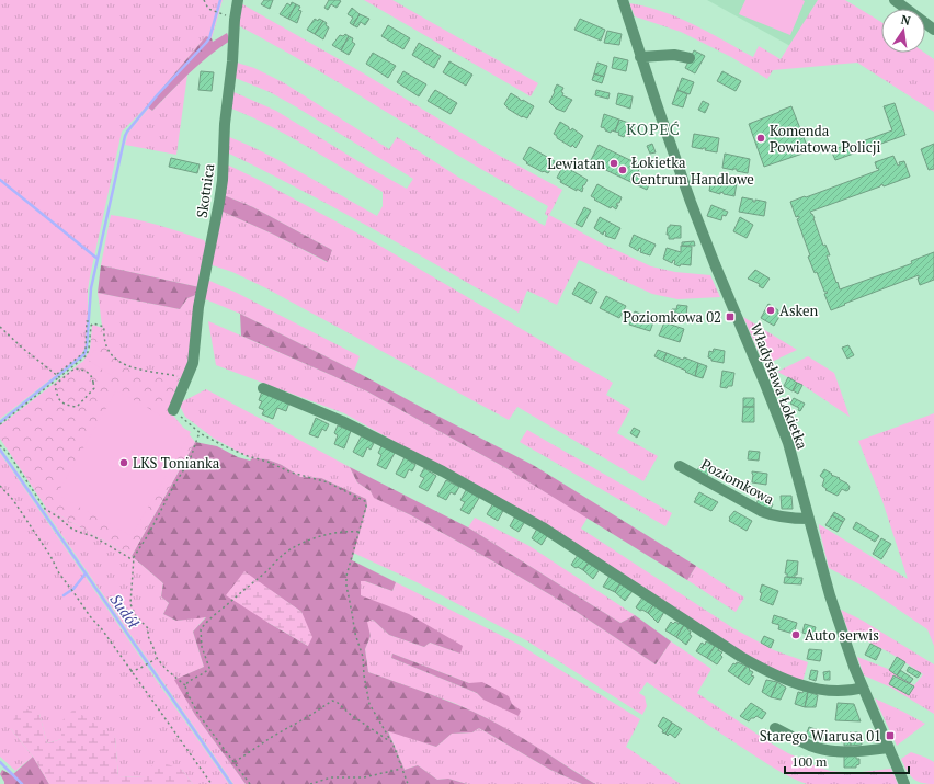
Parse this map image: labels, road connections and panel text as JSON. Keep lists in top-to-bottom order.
{
  "streets": {
    "street": ["Skotnica", "Władysława Łokietka", "Poziomkowa"]
  },
  "crossings": [
    ["Władysława Łokietka", "Poziomkowa"]
  ],
  "districts": ["KOPEĆ"],
  "water": ["Sudół"],
  "places": {
    "other": [
      "Komenda Powiatowa Policji",
      "Lewiatan",
      "Łokietka Centrum Handlowe",
      "Asken",
      "LKS Tonianka",
      "Auto serwis"
    ],
    "transit": ["Poziomkowa 02", "Starego Wiarusa 01"]
  },
  "scale_bar": "100 m",
  "north": "top"
}
